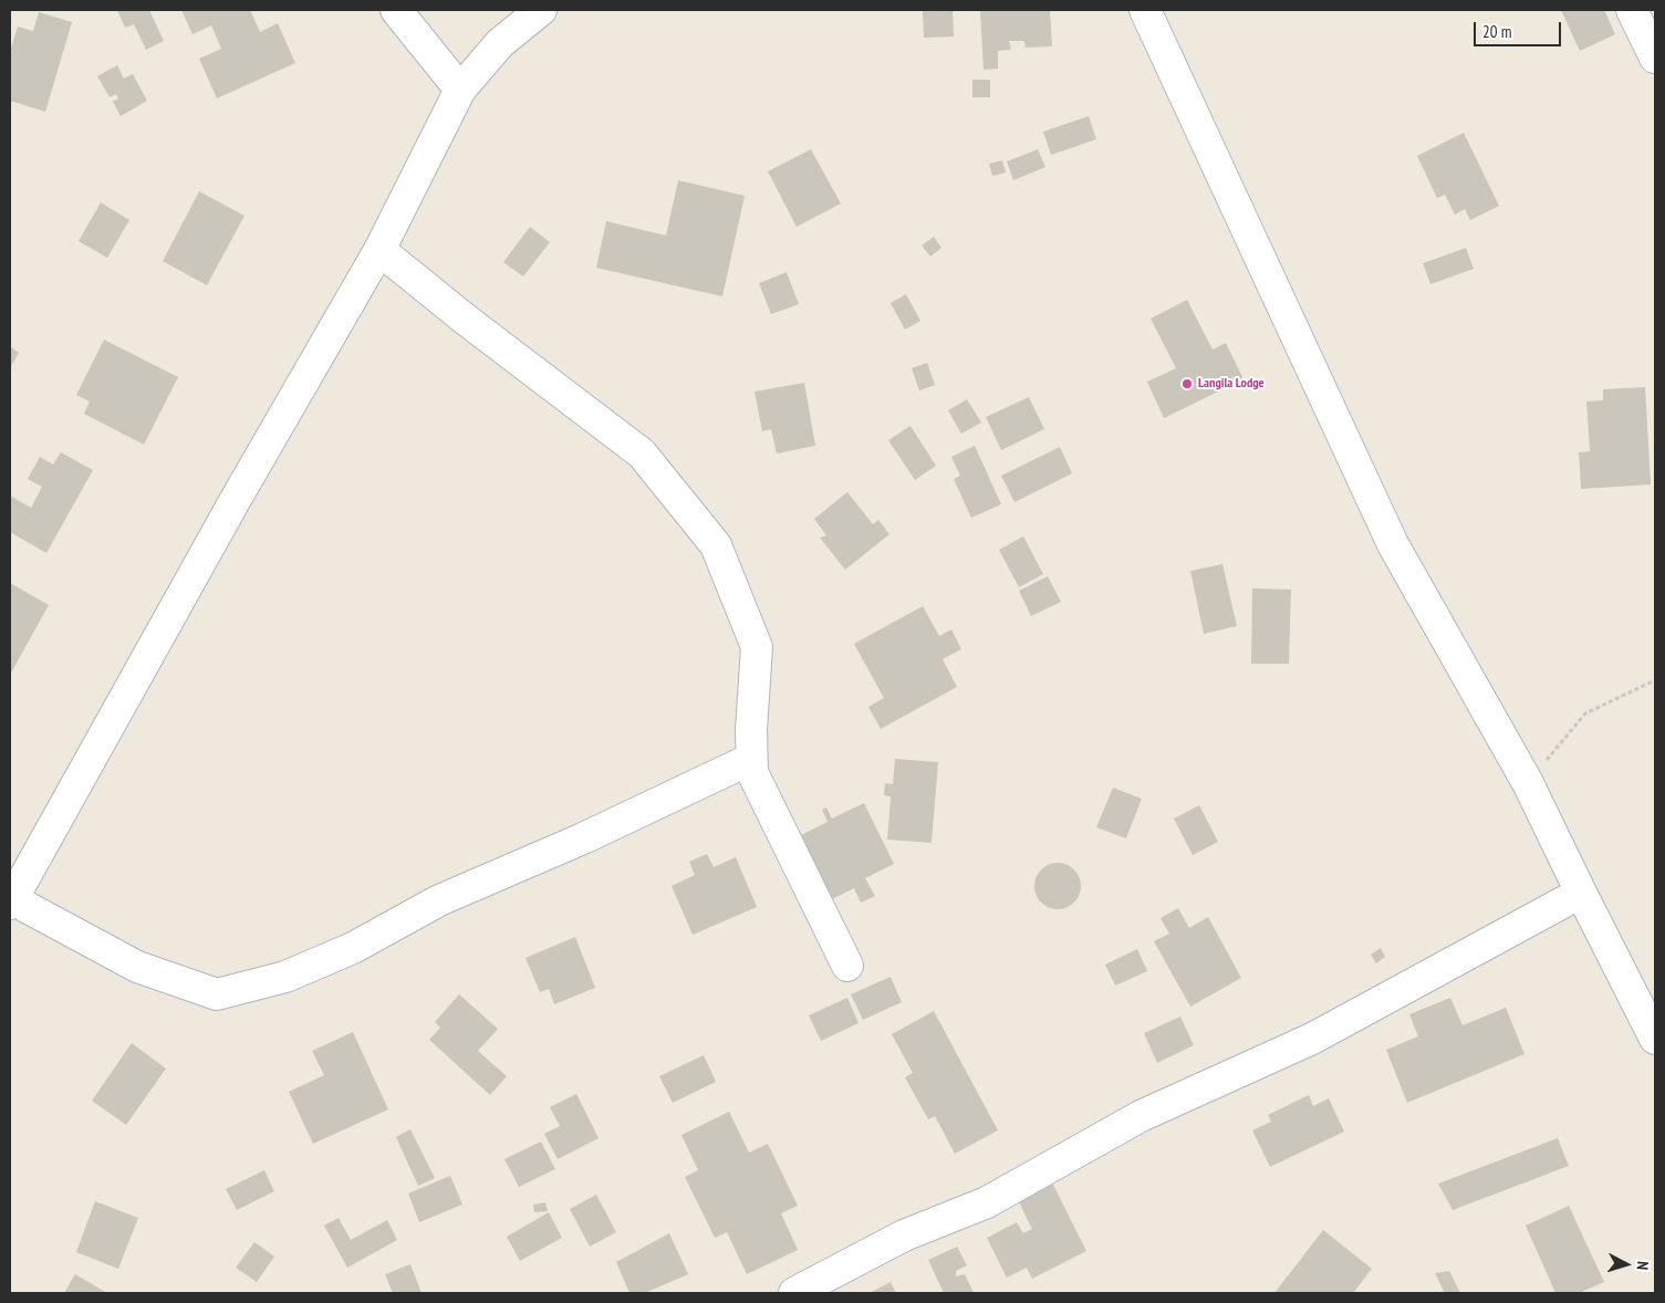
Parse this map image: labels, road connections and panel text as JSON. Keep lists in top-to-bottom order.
{
  "places": ["Langila Lodge"],
  "scale_bar": "20 m",
  "north": "right"
}
